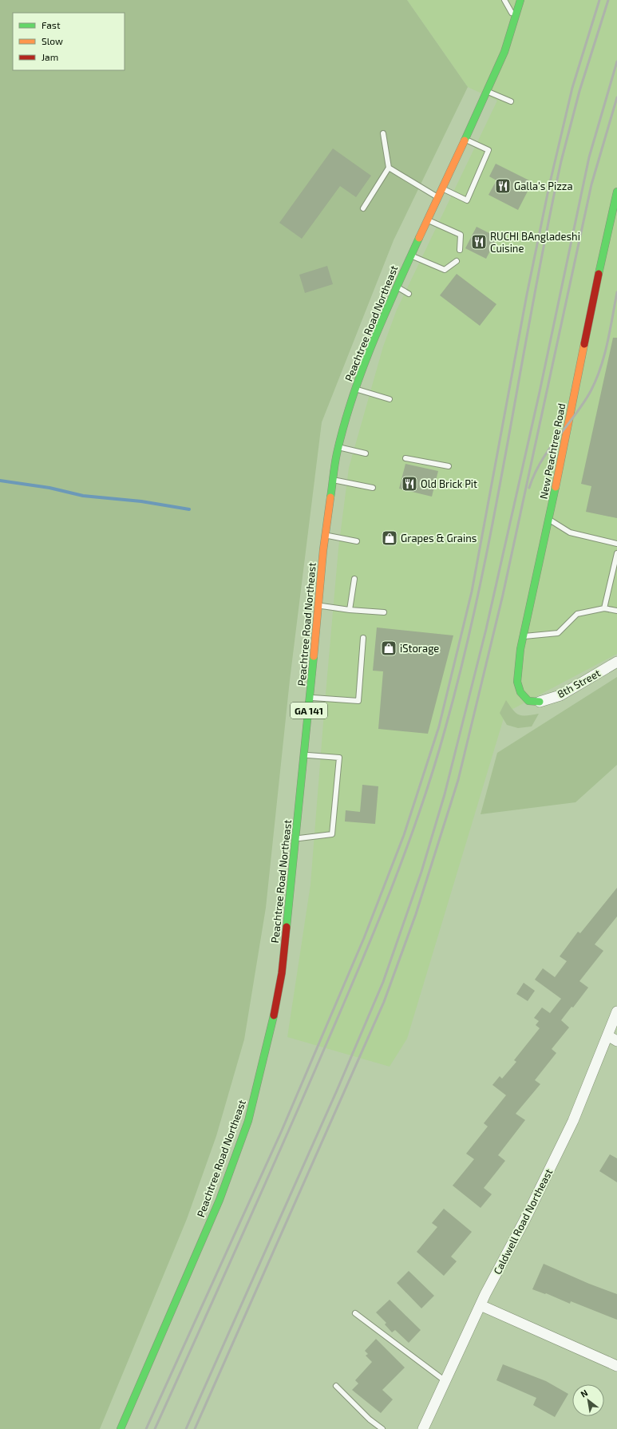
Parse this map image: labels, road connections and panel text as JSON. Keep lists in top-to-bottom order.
{
  "streets": {
    "main road": ["Peachtree Road Northeast", "New Peachtree Road", "GA 141"],
    "street": ["8th Street", "Caldwell Road Northeast"]
  },
  "crossings": [
    ["New Peachtree Road", "8th Street"]
  ],
  "places": {
    "restaurant": ["Galla's Pizza", "RUCHI BAngladeshi Cuisine", "Old Brick Pit"],
    "shop": ["Grapes & Grains", "iStorage"]
  },
  "legend": ["Fast", "Slow", "Jam"],
  "north": "top left"
}
